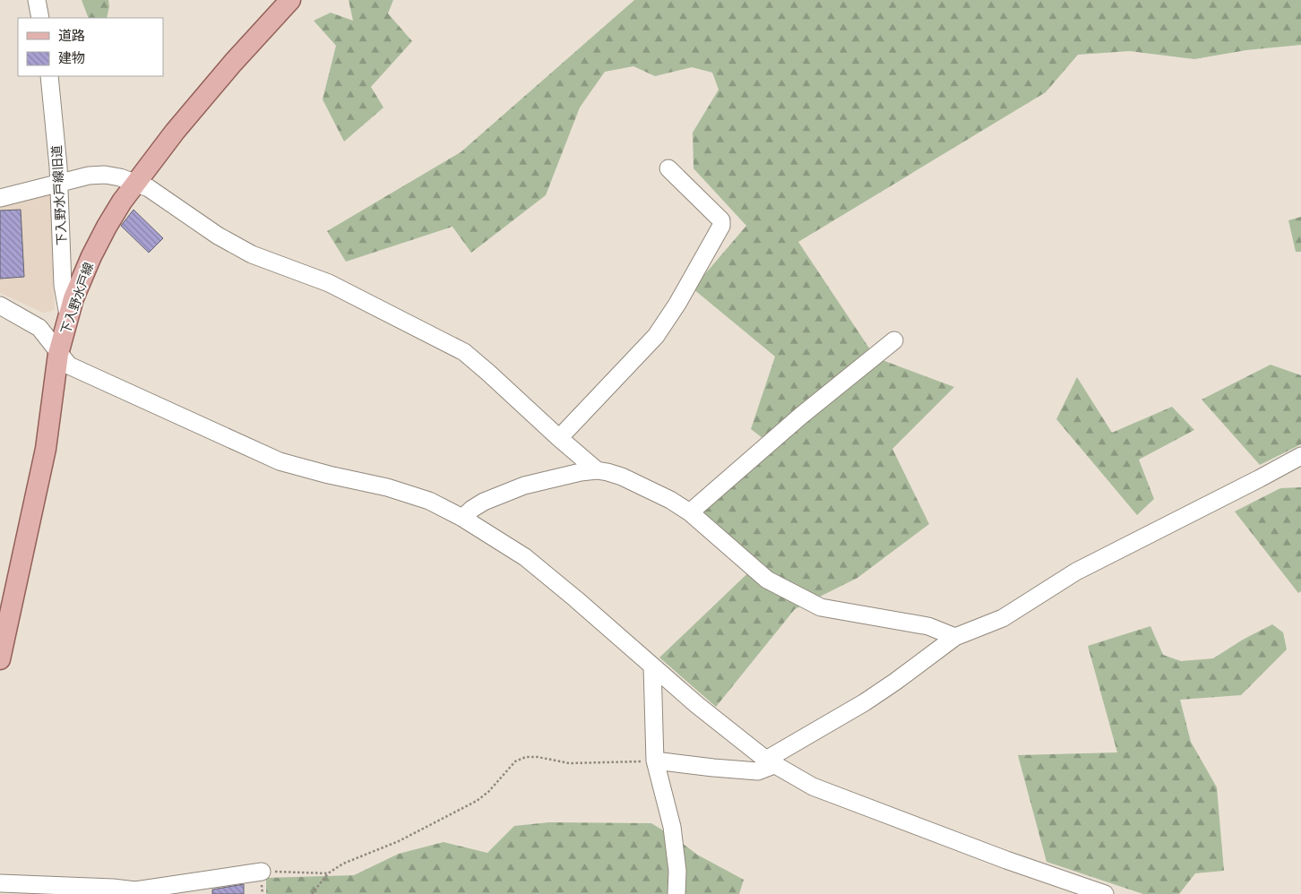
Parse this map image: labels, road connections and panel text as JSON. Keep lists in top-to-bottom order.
{
  "streets": {
    "main road": ["下入野水戸線"],
    "street": ["下入野水戸線旧道"]
  },
  "crossings": [
    ["下入野水戸線旧道", "下入野水戸線"]
  ],
  "legend": ["道路", "建物"]
}
